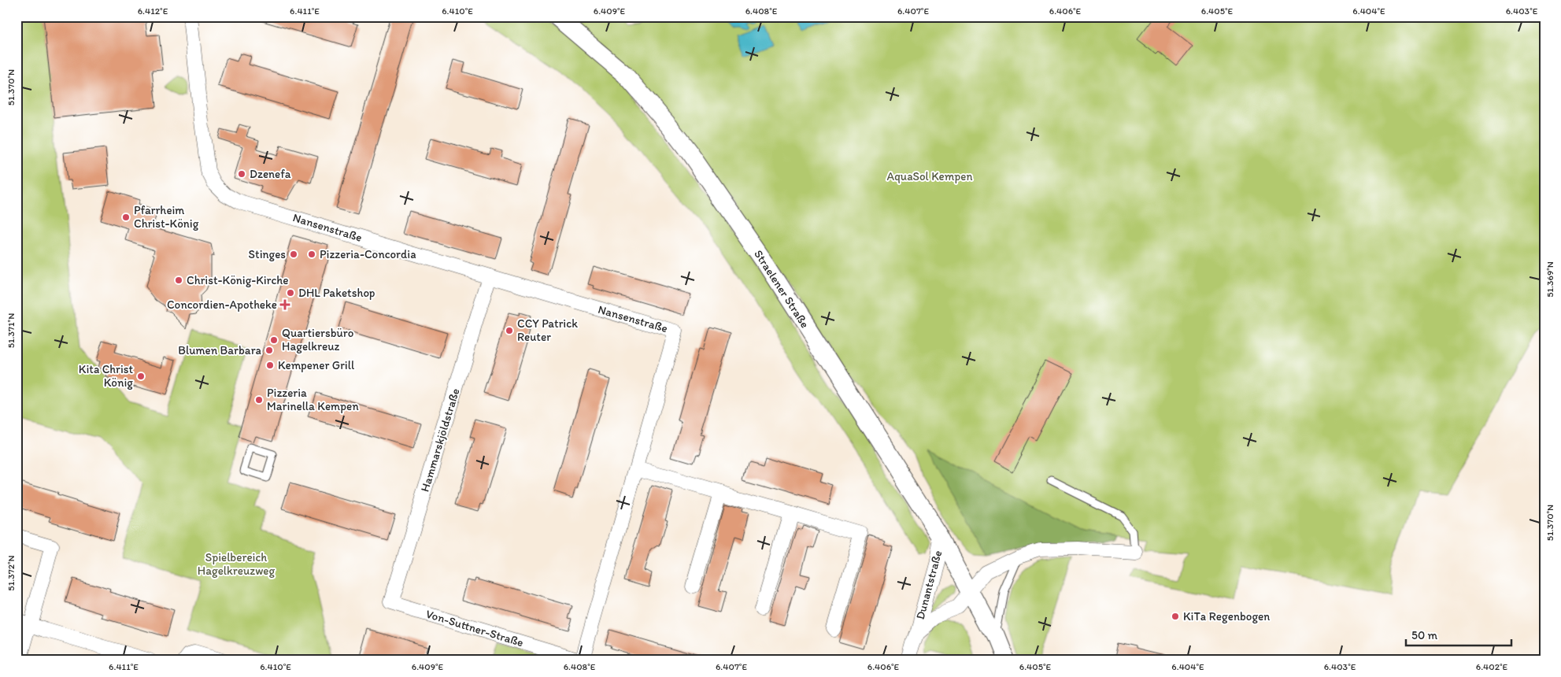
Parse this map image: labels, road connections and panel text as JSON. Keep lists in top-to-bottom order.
{
  "streets": {
    "street": [
      "Nansenstraße",
      "Straelener Straße",
      "Hammarskjöldstraße",
      "Dunantstraße",
      "Von-Suttner-Straße"
    ]
  },
  "crossings": [
    ["Nansenstraße", "Hammarskjöldstraße"],
    ["Straelener Straße", "Dunantstraße"],
    ["Hammarskjöldstraße", "Von-Suttner-Straße"]
  ],
  "parks": ["AquaSol Kempen", "Spielbereich Hagelkreuzweg"],
  "places": {
    "other": [
      "Dzenefa",
      "Pfarrheim Christ-König",
      "Stinges",
      "Pizzeria-Concordia",
      "Christ-König-Kirche",
      "DHL Paketshop",
      "CCY Patrick Reuter",
      "Quartiersbüro Hagelkreuz",
      "Blumen Barbara",
      "Kempener Grill",
      "Kita Christ König",
      "Pizzeria Marinella Kempen",
      "KiTa Regenbogen"
    ],
    "health": ["Concordien-Apotheke"]
  },
  "scale_bar": "50 m",
  "coordinates": [
    "6.412°E",
    "6.411°E",
    "6.410°E",
    "6.409°E",
    "6.408°E",
    "6.407°E",
    "6.406°E",
    "6.405°E",
    "6.404°E",
    "6.403°E",
    "51.370°N",
    "51.369°N",
    "51.371°N",
    "51.372°N",
    "6.402°E"
  ]
}
